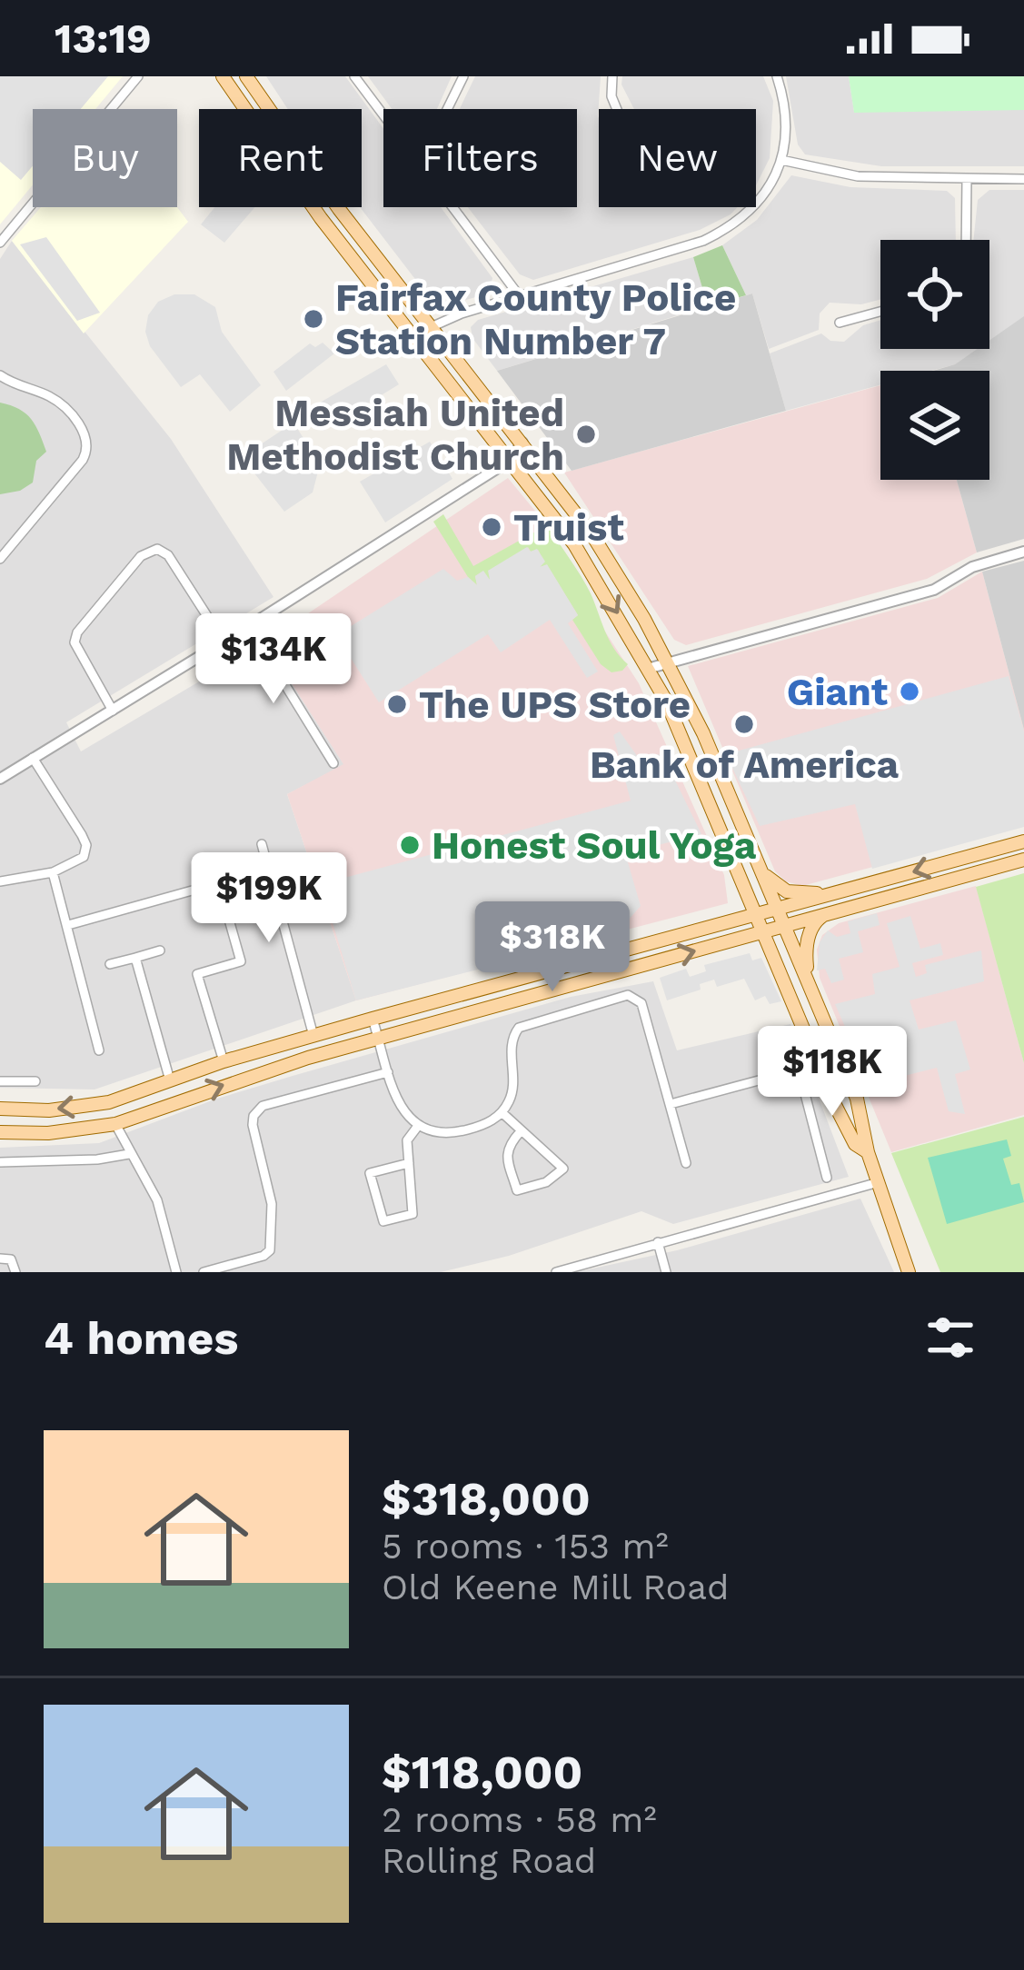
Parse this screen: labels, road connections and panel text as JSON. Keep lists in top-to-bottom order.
{
  "places": [
    "Fairfax County Police Station Number 7",
    "Messiah United Methodist Church",
    "Truist",
    "Giant",
    "The UPS Store",
    "Bank of America",
    "Honest Soul Yoga"
  ],
  "page": {
    "status": "13:19",
    "chip": [
      "Buy",
      "Rent",
      "Filters",
      "New"
    ],
    "price": [
      "$134K",
      "$199K",
      "$318K",
      "$118K"
    ],
    "heading": "4 homes",
    "list": [
      {
        "name": "$318,000",
        "note": "5 rooms · 153 m² · Old Keene Mill Road"
      },
      {
        "name": "$118,000",
        "note": "2 rooms · 58 m² · Rolling Road"
      }
    ]
  }
}
